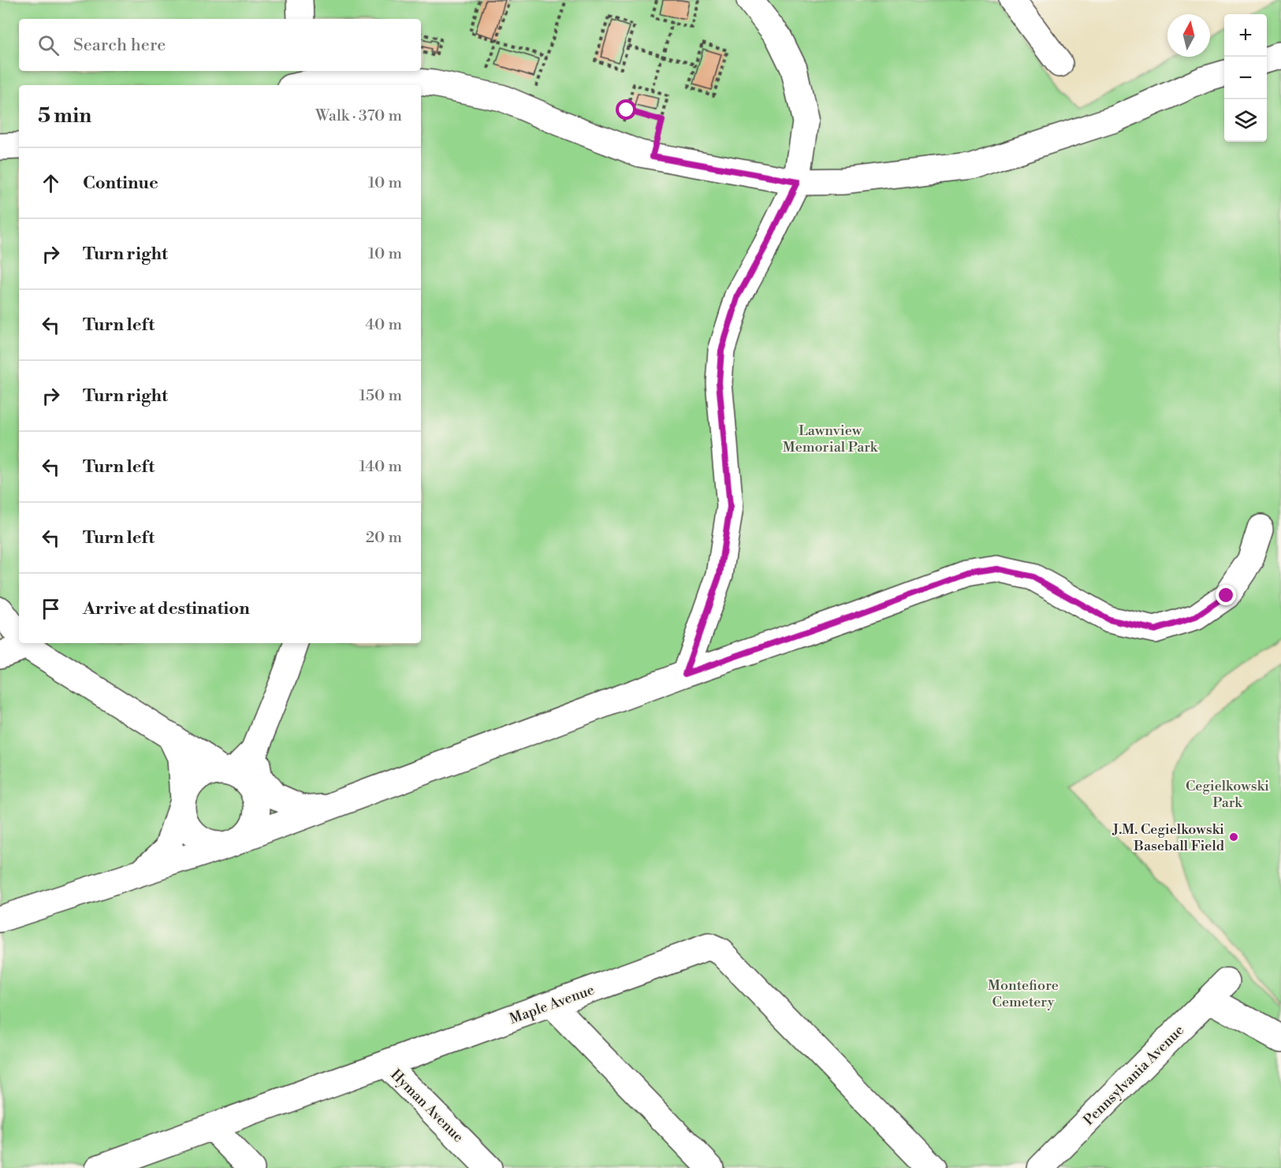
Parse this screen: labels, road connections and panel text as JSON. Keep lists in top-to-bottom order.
{
  "streets": {
    "street": ["Maple Avenue", "Pennsylvania Avenue", "Hyman Avenue"]
  },
  "crossings": [
    ["Maple Avenue", "Hyman Avenue"]
  ],
  "parks": ["Lawnview Memorial Park", "Cegielkowski Park", "Montefiore Cemetery"],
  "places": ["J.M. Cegielkowski Baseball Field"],
  "north": "top",
  "page": {
    "map_buttons": ["+", "−"],
    "search": "Search here",
    "heading": ["5 min", "Walk · 370 m"],
    "list": [
      ["Continue", "10 m"],
      ["Turn right", "10 m"],
      ["Turn left", "40 m"],
      ["Turn right", "150 m"],
      ["Turn left", "140 m"],
      ["Turn left", "20 m"],
      "Arrive at destination"
    ]
  }
}
